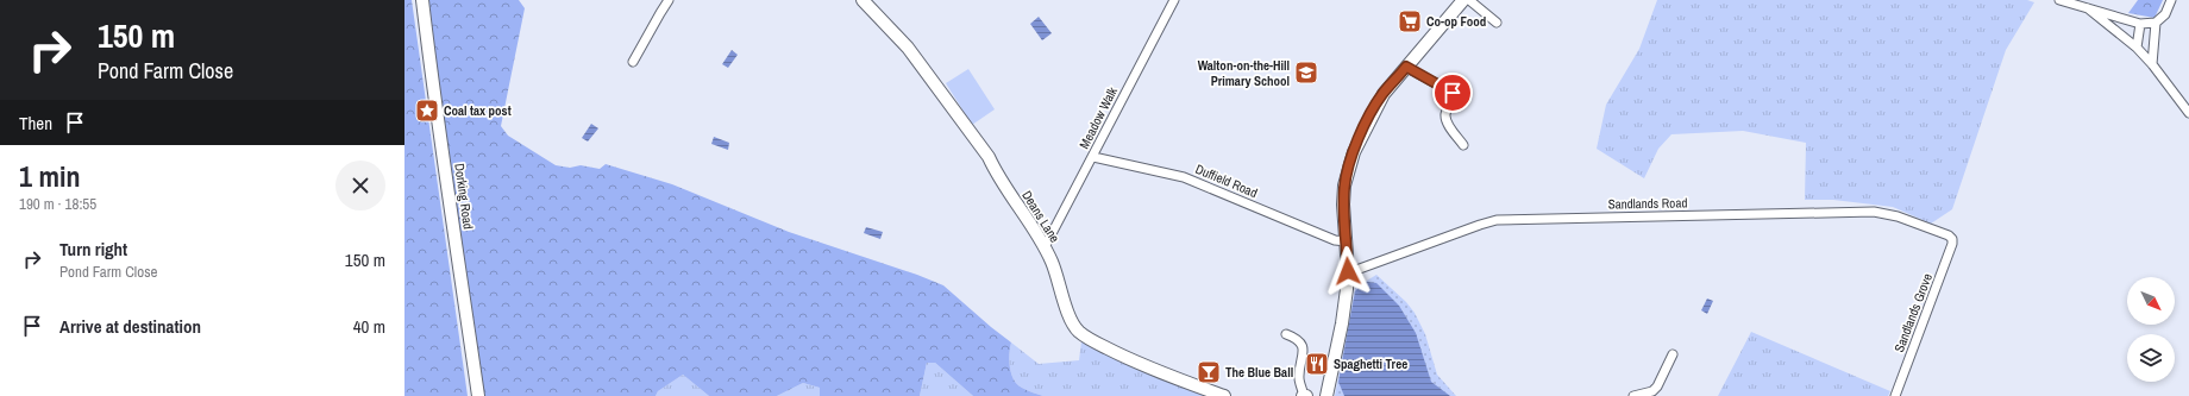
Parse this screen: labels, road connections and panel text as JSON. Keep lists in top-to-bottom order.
{
  "streets": {
    "main road": ["Dorking Road", "Deans Lane"],
    "street": [
      "Meadow Walk",
      "Duffield Road",
      "Sandlands Road",
      "Sandlands Grove"
    ]
  },
  "crossings": [
    ["Meadow Walk", "Duffield Road"],
    ["Meadow Walk", "Deans Lane"],
    ["Sandlands Road", "Sandlands Grove"]
  ],
  "places": {
    "supermarket": ["Co-op Food"],
    "school or university": ["Walton-on-the-Hill Primary School"],
    "place": ["Coal tax post"],
    "restaurant": ["Spaghetti Tree"],
    "bar": ["The Blue Ball"]
  },
  "north": "bottom right",
  "page": {
    "turn": ["150 m", "Pond Farm Close"],
    "then": "Then",
    "heading": ["1 min", "190 m · 18:55"],
    "list": [
      {
        "name": "Turn right",
        "note": "Pond Farm Close",
        "value": "150 m"
      },
      {
        "name": "Arrive at destination",
        "value": "40 m"
      }
    ]
  }
}
